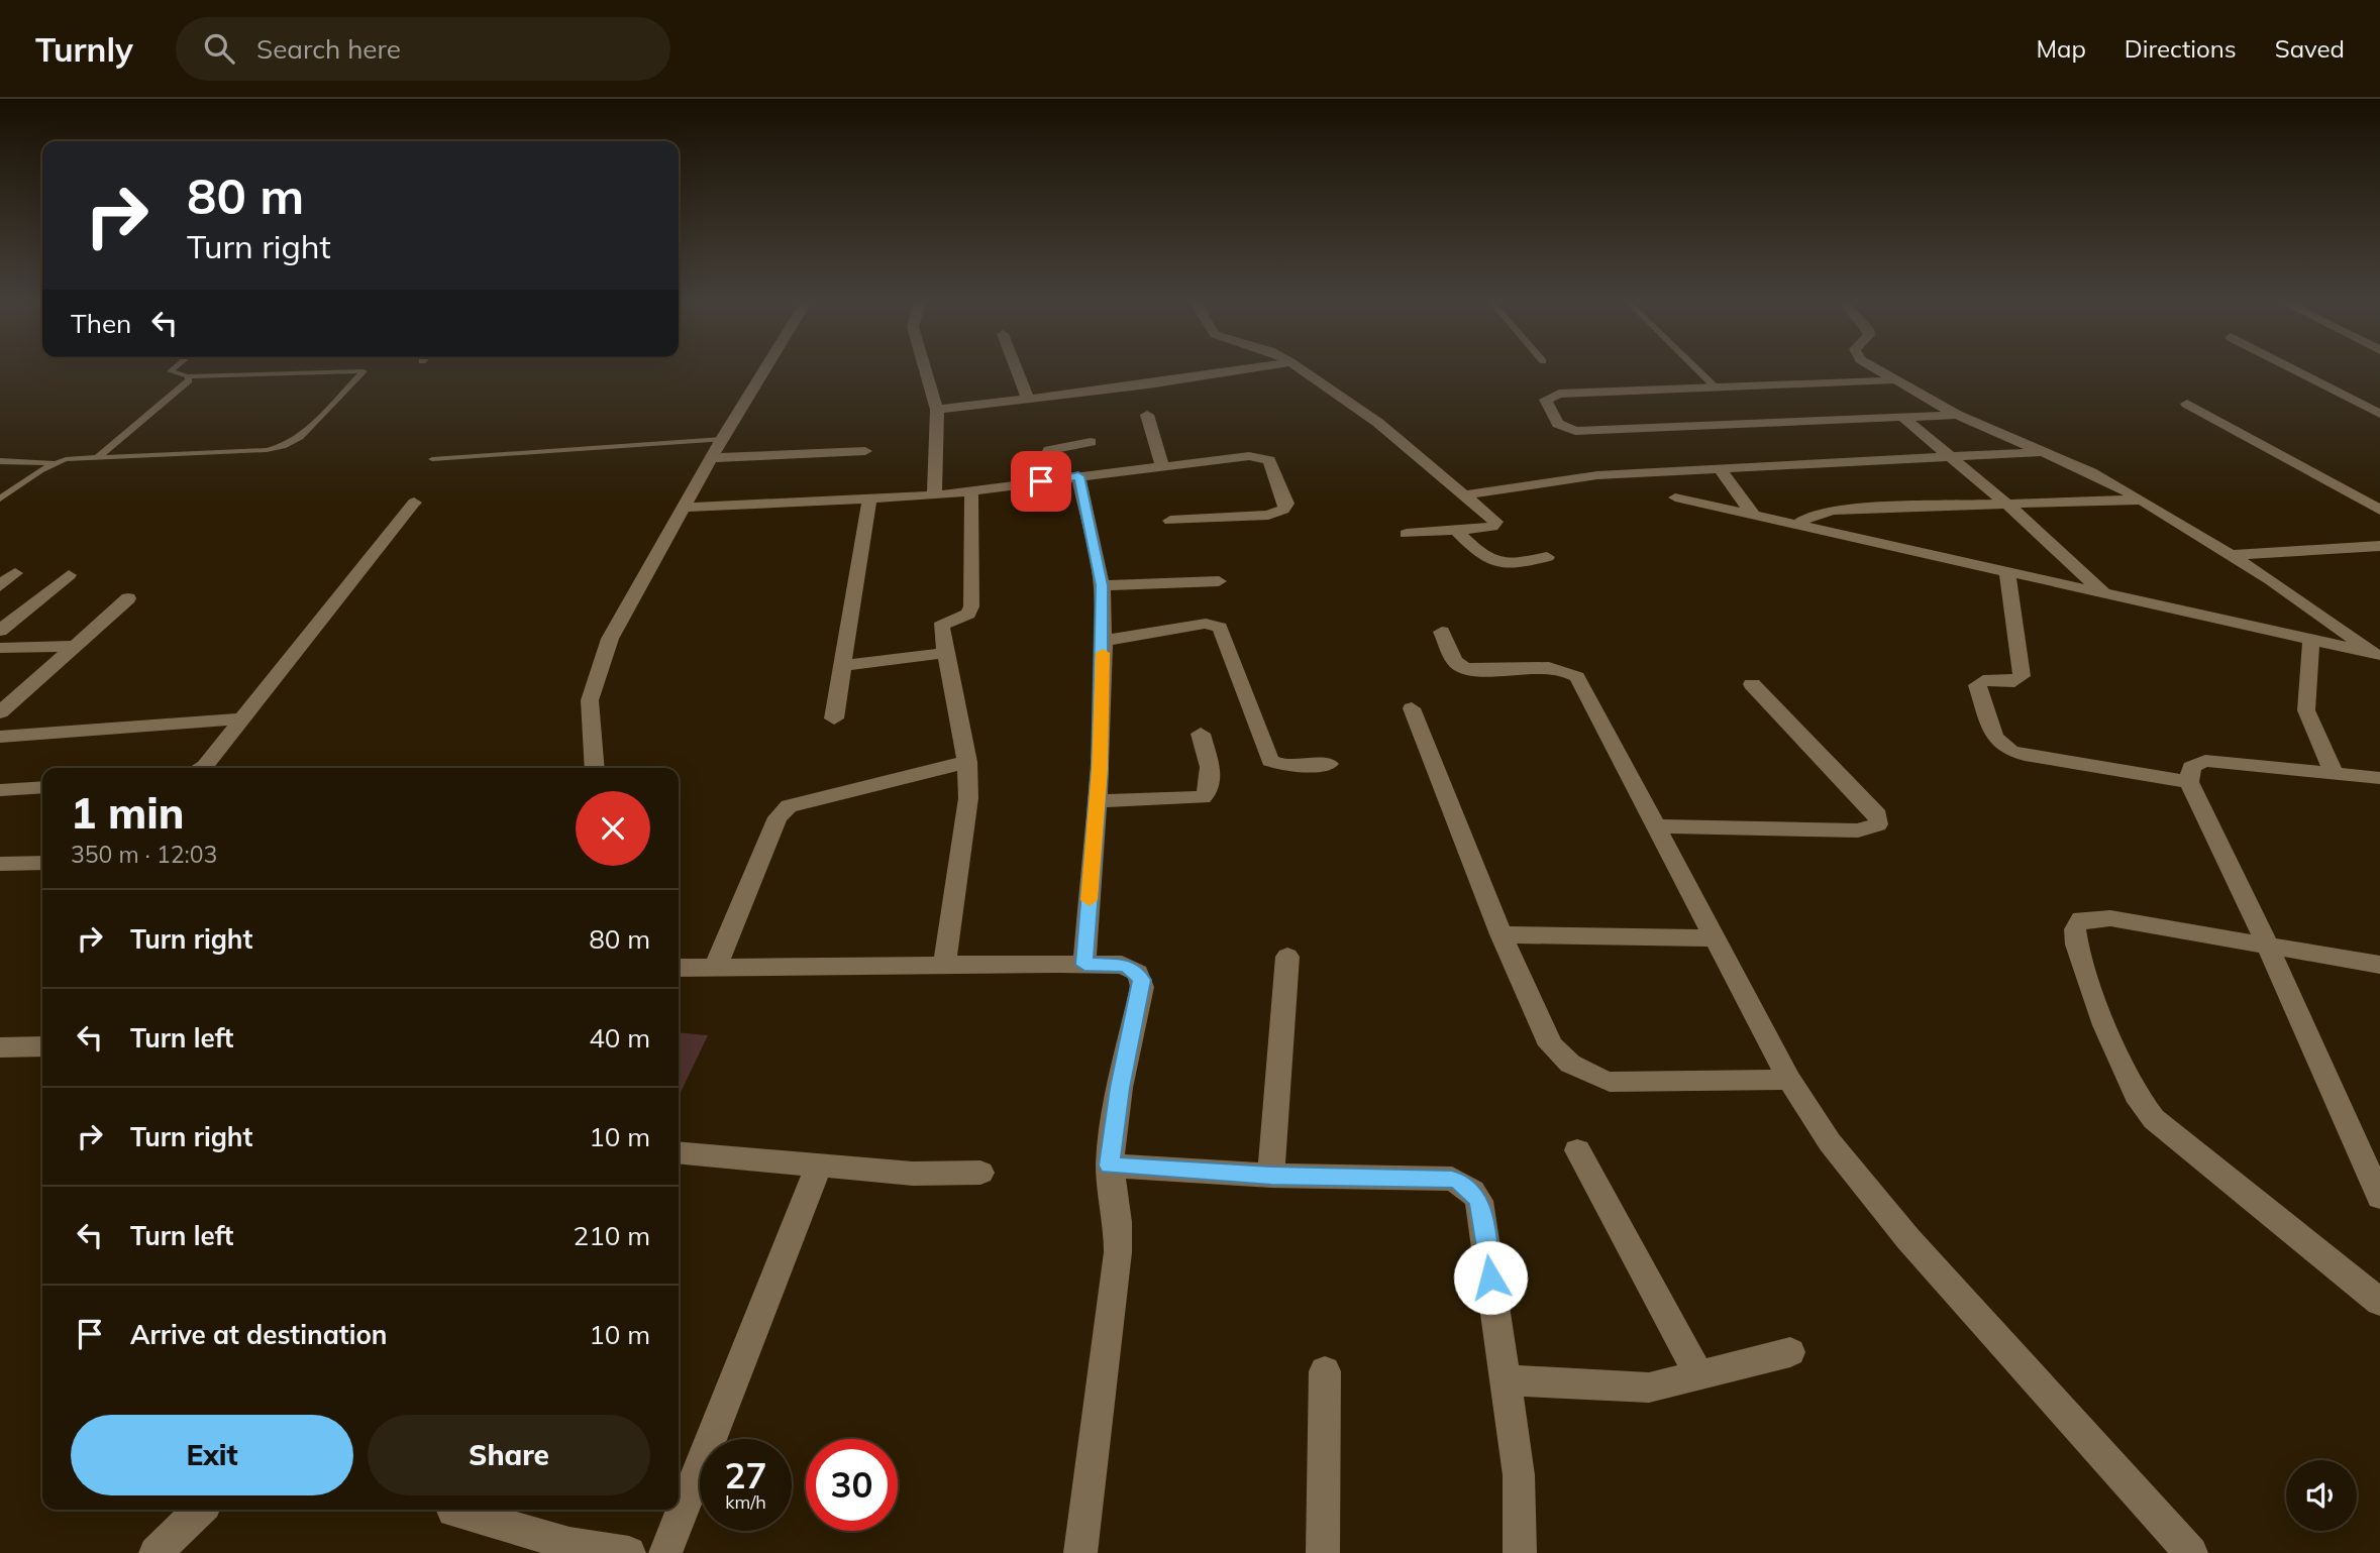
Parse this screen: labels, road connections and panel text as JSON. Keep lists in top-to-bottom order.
{
  "page": {
    "header": "Turnly",
    "search": "Search here",
    "nav": ["Map", "Directions", "Saved"],
    "turn": ["80 m", "Turn right"],
    "then": "Then",
    "heading": ["1 min", "350 m · 12:03"],
    "list": [
      {
        "name": "Turn right",
        "value": "80 m"
      },
      {
        "name": "Turn left",
        "value": "40 m"
      },
      {
        "name": "Turn right",
        "value": "10 m"
      },
      {
        "name": "Turn left",
        "value": "210 m"
      },
      {
        "name": "Arrive at destination",
        "value": "10 m"
      }
    ],
    "buttons": ["Exit", "Share"],
    "speed": "27 km/h",
    "limit": "30"
  }
}
